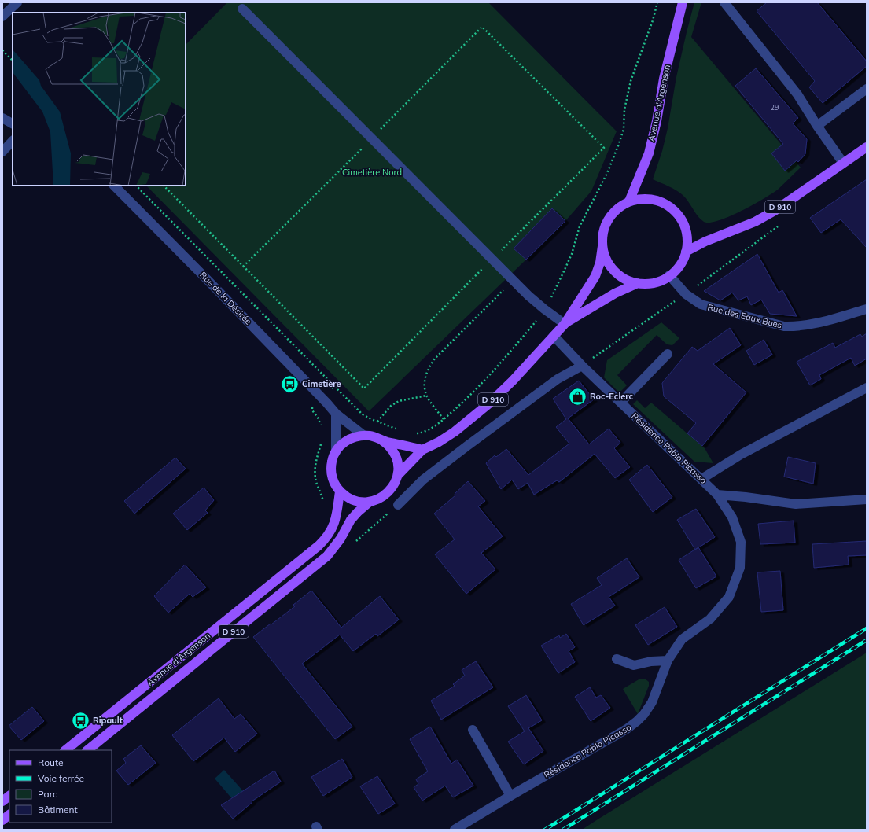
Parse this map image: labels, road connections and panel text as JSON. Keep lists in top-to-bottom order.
{
  "streets": {
    "main road": ["Avenue d'Argenson", "D 910"],
    "street": ["Rue de la Désirée", "Rue des Eaux Bues", "Résidence Pablo Picasso"]
  },
  "crossings": [
    ["Avenue d'Argenson", "D 910"],
    ["Avenue d'Argenson", "Rue de la Désirée"],
    ["Avenue d'Argenson", "Rue des Eaux Bues"],
    ["D 910", "Rue de la Désirée"],
    ["D 910", "Rue des Eaux Bues"],
    ["D 910", "Résidence Pablo Picasso"]
  ],
  "parks": ["Cimetière Nord"],
  "places": {
    "bus stop": ["Cimetière", "Ripault"],
    "shop": ["Roc-Eclerc"]
  },
  "house_numbers": ["29"],
  "legend": [
    "Route",
    "Voie ferrée",
    "Parc",
    "Bâtiment"
  ]
}
